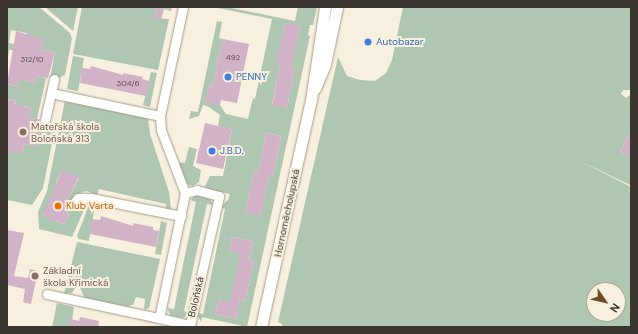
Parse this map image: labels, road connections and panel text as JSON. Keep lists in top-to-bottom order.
{
  "streets": {
    "street": ["Hornoměcholupská", "Boloňská"]
  },
  "places": [
    "Autobazar",
    "PENNY",
    "Mateřská škola Boloňská 313",
    "J.B.D.",
    "Klub Varta",
    "Základní škola Křimická"
  ],
  "house_numbers": ["492", "312/10", "304/6"],
  "north": "bottom right"
}
